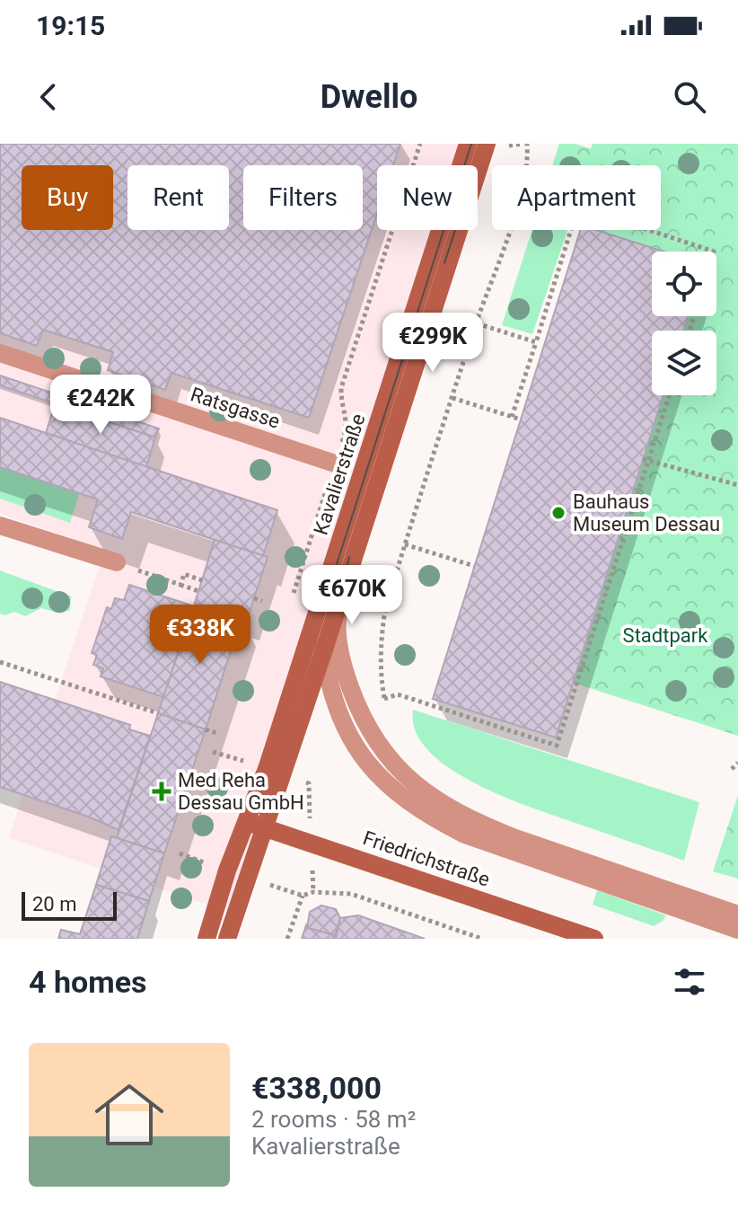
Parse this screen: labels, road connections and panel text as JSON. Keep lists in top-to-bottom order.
{
  "streets": {
    "street": ["Ratsgasse", "Kavalierstraße", "Friedrichstraße"]
  },
  "crossings": [
    ["Kavalierstraße", "Friedrichstraße"]
  ],
  "parks": ["Stadtpark"],
  "places": {
    "other": ["Bauhaus Museum Dessau"],
    "health": ["Med Reha Dessau GmbH"]
  },
  "scale_bar": "20 m",
  "page": {
    "status": "19:15",
    "header": "Dwello",
    "chip": [
      "Buy",
      "Rent",
      "Filters",
      "New",
      "Apartment"
    ],
    "price": [
      "€299K",
      "€242K",
      "€670K",
      "€338K"
    ],
    "scale": "20 m",
    "heading": "4 homes",
    "list": [
      {
        "name": "€338,000",
        "note": "2 rooms · 58 m² · Kavalierstraße"
      }
    ]
  }
}
